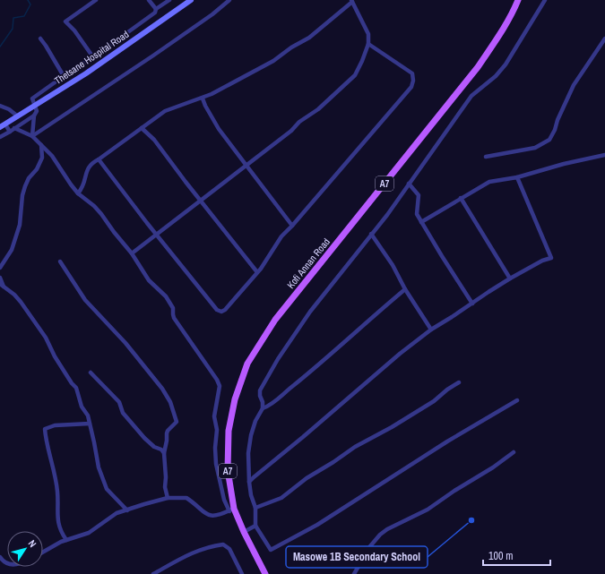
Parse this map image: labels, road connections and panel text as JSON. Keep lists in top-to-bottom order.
{
  "streets": {
    "main road": ["Thetsane Hospital Road", "A7", "Kofi Annan Road"]
  },
  "places": ["Masowe 1B Secondary School"],
  "scale_bar": "100 m",
  "north": "top right"
}
